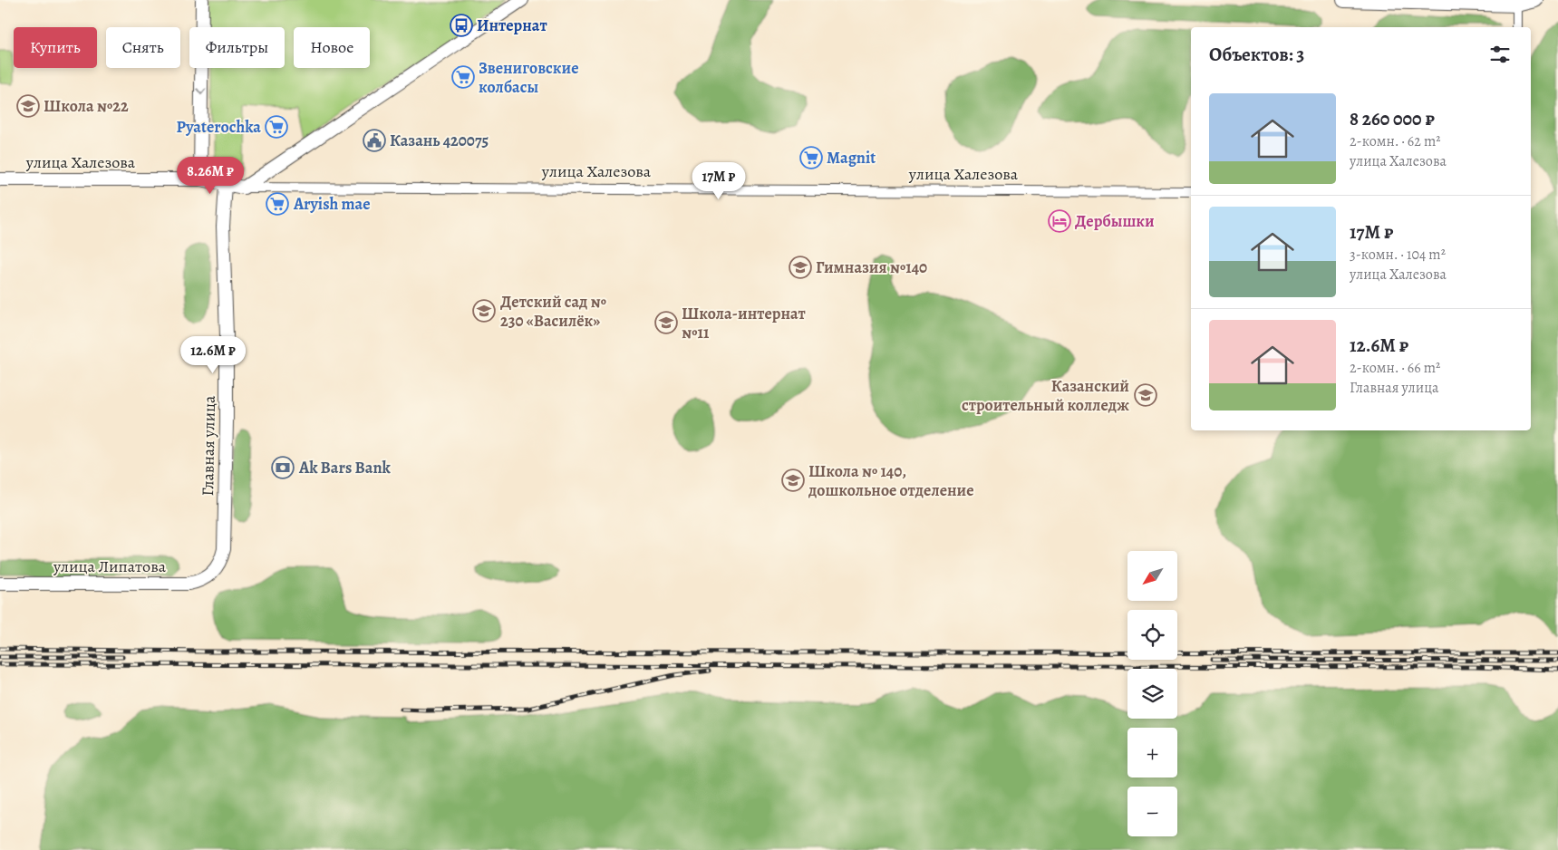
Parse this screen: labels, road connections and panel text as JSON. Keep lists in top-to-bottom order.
{
  "streets": {
    "street": ["улица Халезова", "Главная улица", "улица Липатова"]
  },
  "crossings": [
    ["улица Халезова", "Главная улица"],
    ["Главная улица", "улица Липатова"]
  ],
  "places": {
    "bus stop": ["Интернат"],
    "supermarket": [
      "Звениговские колбасы",
      "Pyaterochka",
      "Magnit",
      "Aryish mae"
    ],
    "school or university": [
      "Школа №22",
      "Гимназия №140",
      "Детский сад № 230 «Василёк»",
      "Школа-интернат №11",
      "Казанский строительный колледж",
      "Школа № 140, дошкольное отделение"
    ],
    "public building": ["Казань 420075"],
    "hotel": ["Дербышки"],
    "bank": ["Ak Bars Bank"]
  },
  "north": "bottom left",
  "page": {
    "chip": [
      "Купить",
      "Снять",
      "Фильтры",
      "Новое"
    ],
    "heading": "Объектов: 3",
    "list": [
      {
        "name": "8 260 000 ₽",
        "note": "2-комн. · 62 m² · улица Халезова"
      },
      {
        "name": "17M ₽",
        "note": "3-комн. · 104 m² · улица Халезова"
      },
      {
        "name": "12.6M ₽",
        "note": "2-комн. · 66 m² · Главная улица"
      }
    ],
    "price": ["8.26M ₽", "17M ₽", "12.6M ₽"],
    "map_buttons": ["+", "−"]
  }
}
